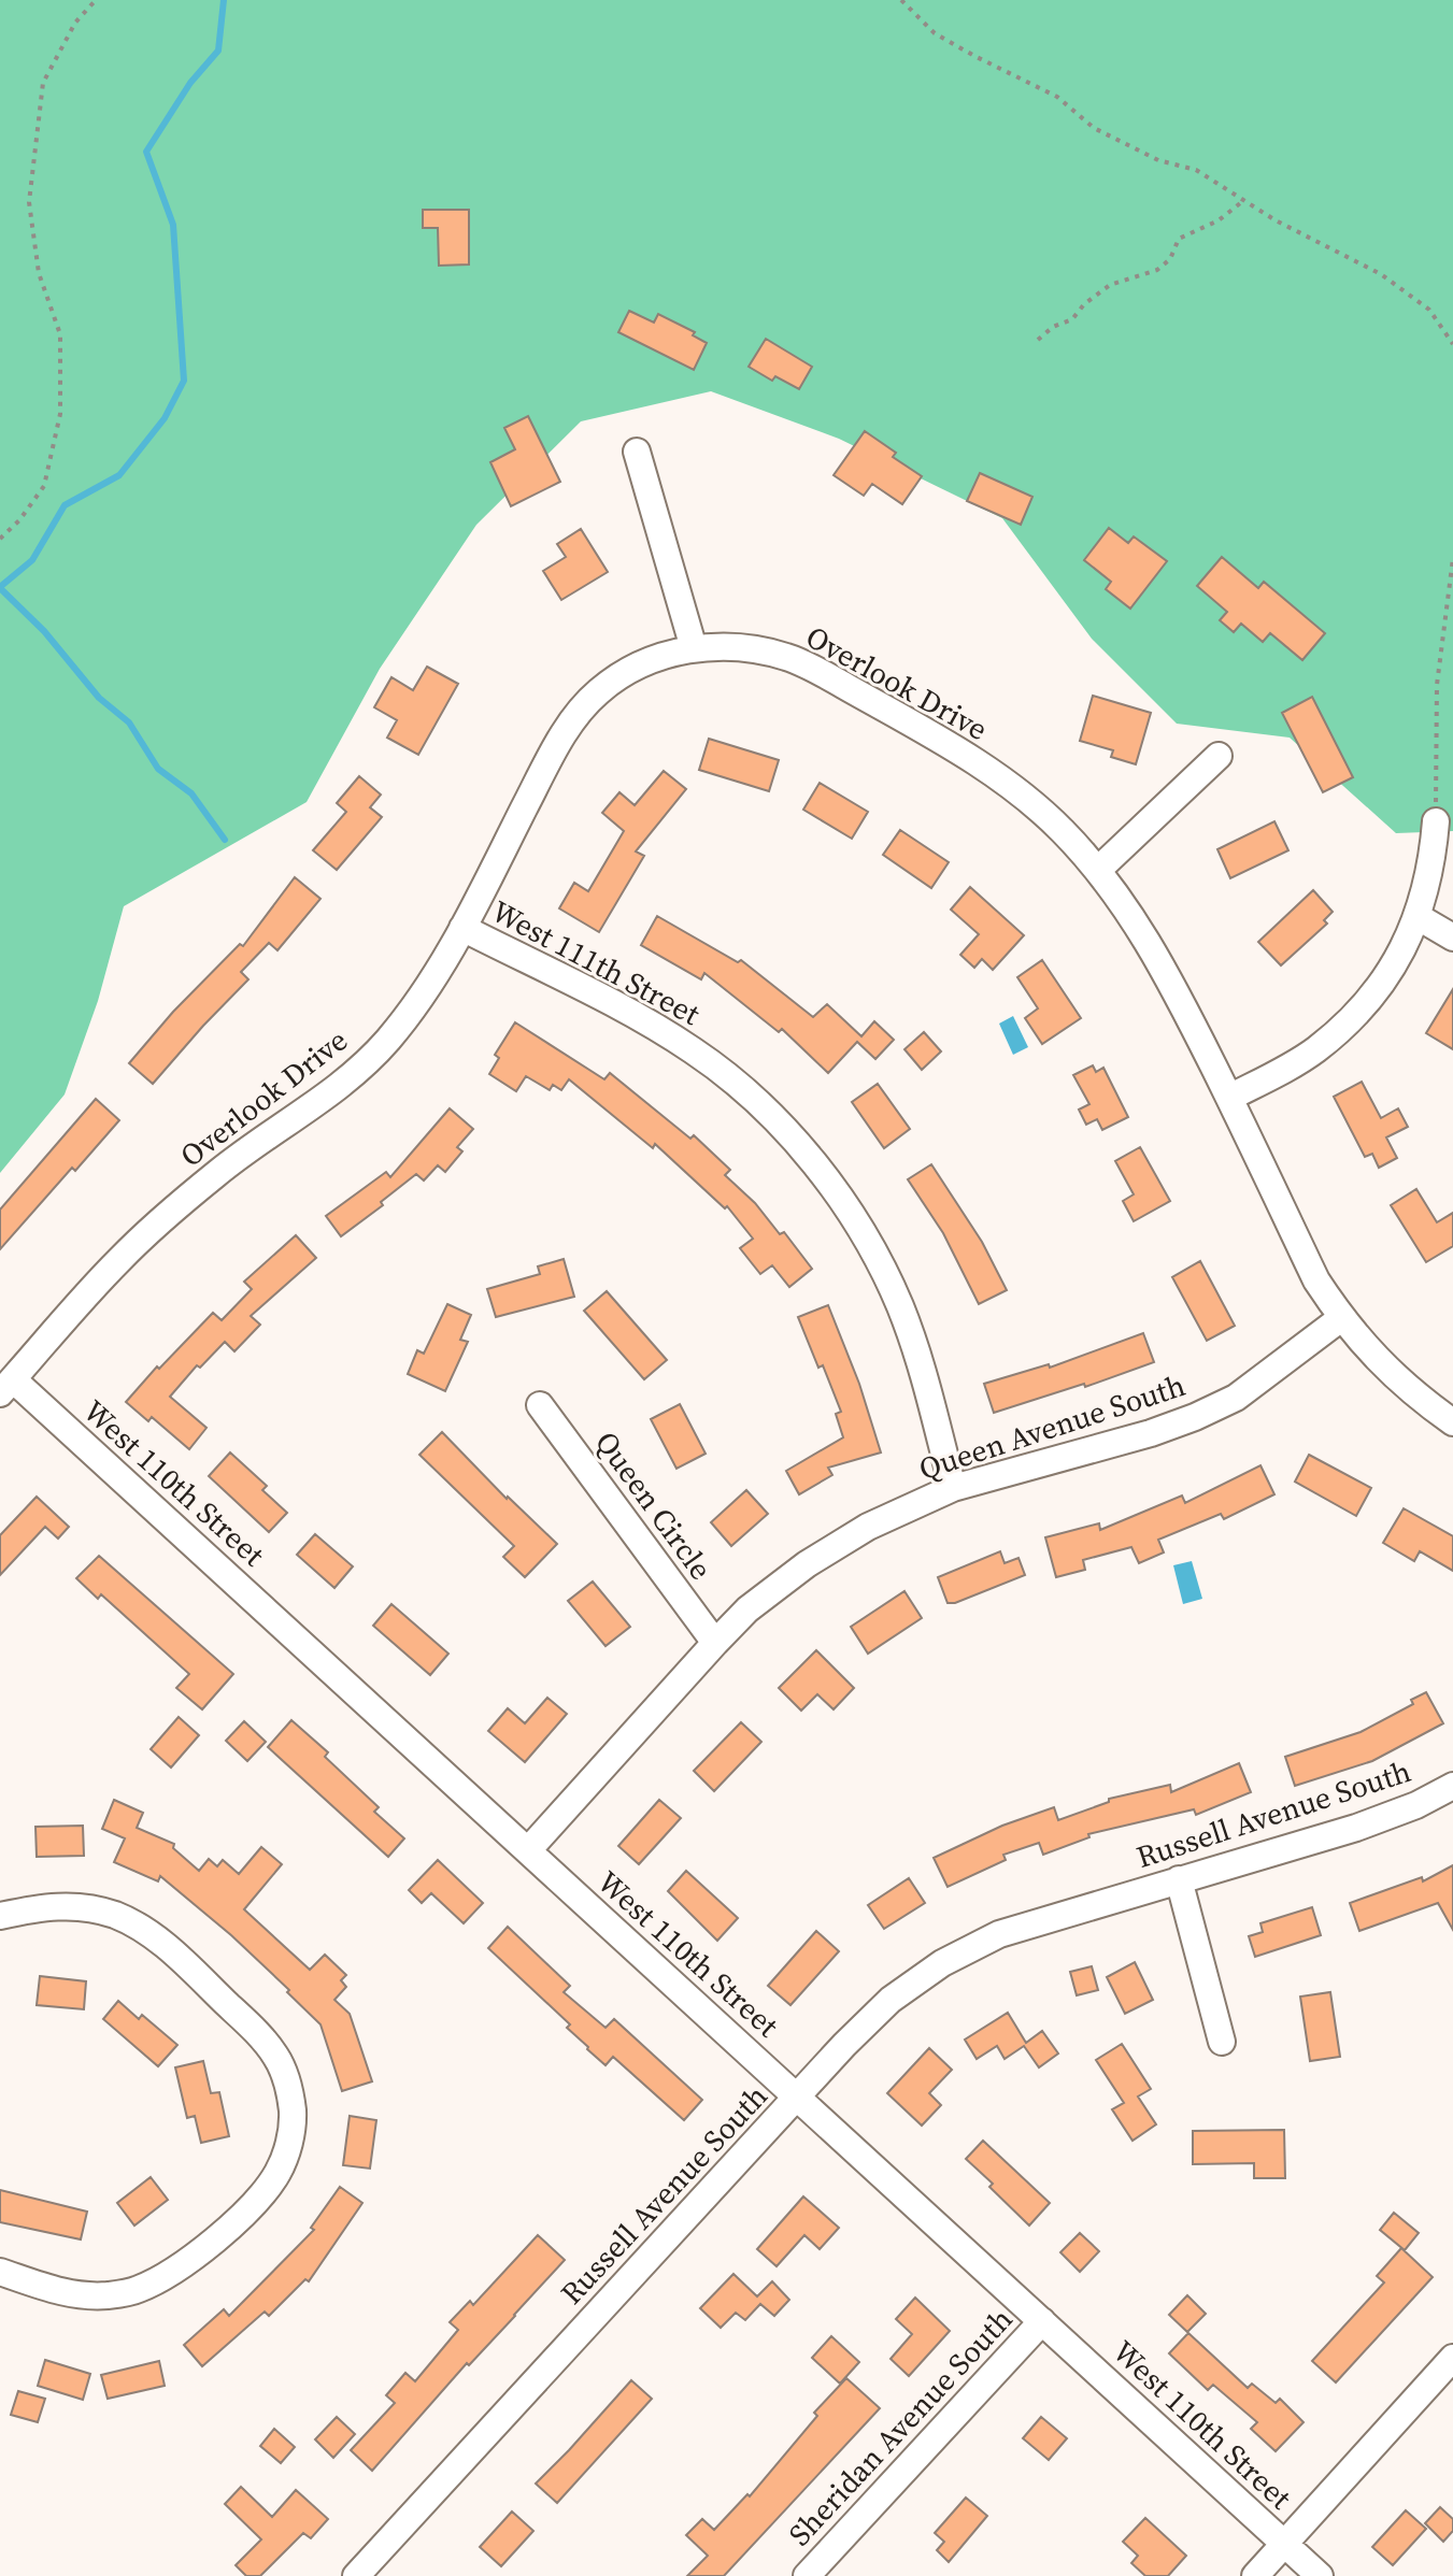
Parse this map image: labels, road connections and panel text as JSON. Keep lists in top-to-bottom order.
{
  "streets": {
    "street": [
      "Overlook Drive",
      "West 111th Street",
      "Queen Avenue South",
      "West 110th Street",
      "Queen Circle",
      "Russell Avenue South",
      "Sheridan Avenue South"
    ]
  },
  "crossings": [
    ["Overlook Drive", "West 111th Street"],
    ["Overlook Drive", "Queen Avenue South"],
    ["Overlook Drive", "West 110th Street"],
    ["West 111th Street", "Queen Avenue South"],
    ["Queen Avenue South", "West 110th Street"],
    ["Queen Avenue South", "Queen Circle"],
    ["West 110th Street", "Russell Avenue South"],
    ["West 110th Street", "Sheridan Avenue South"]
  ]
}
